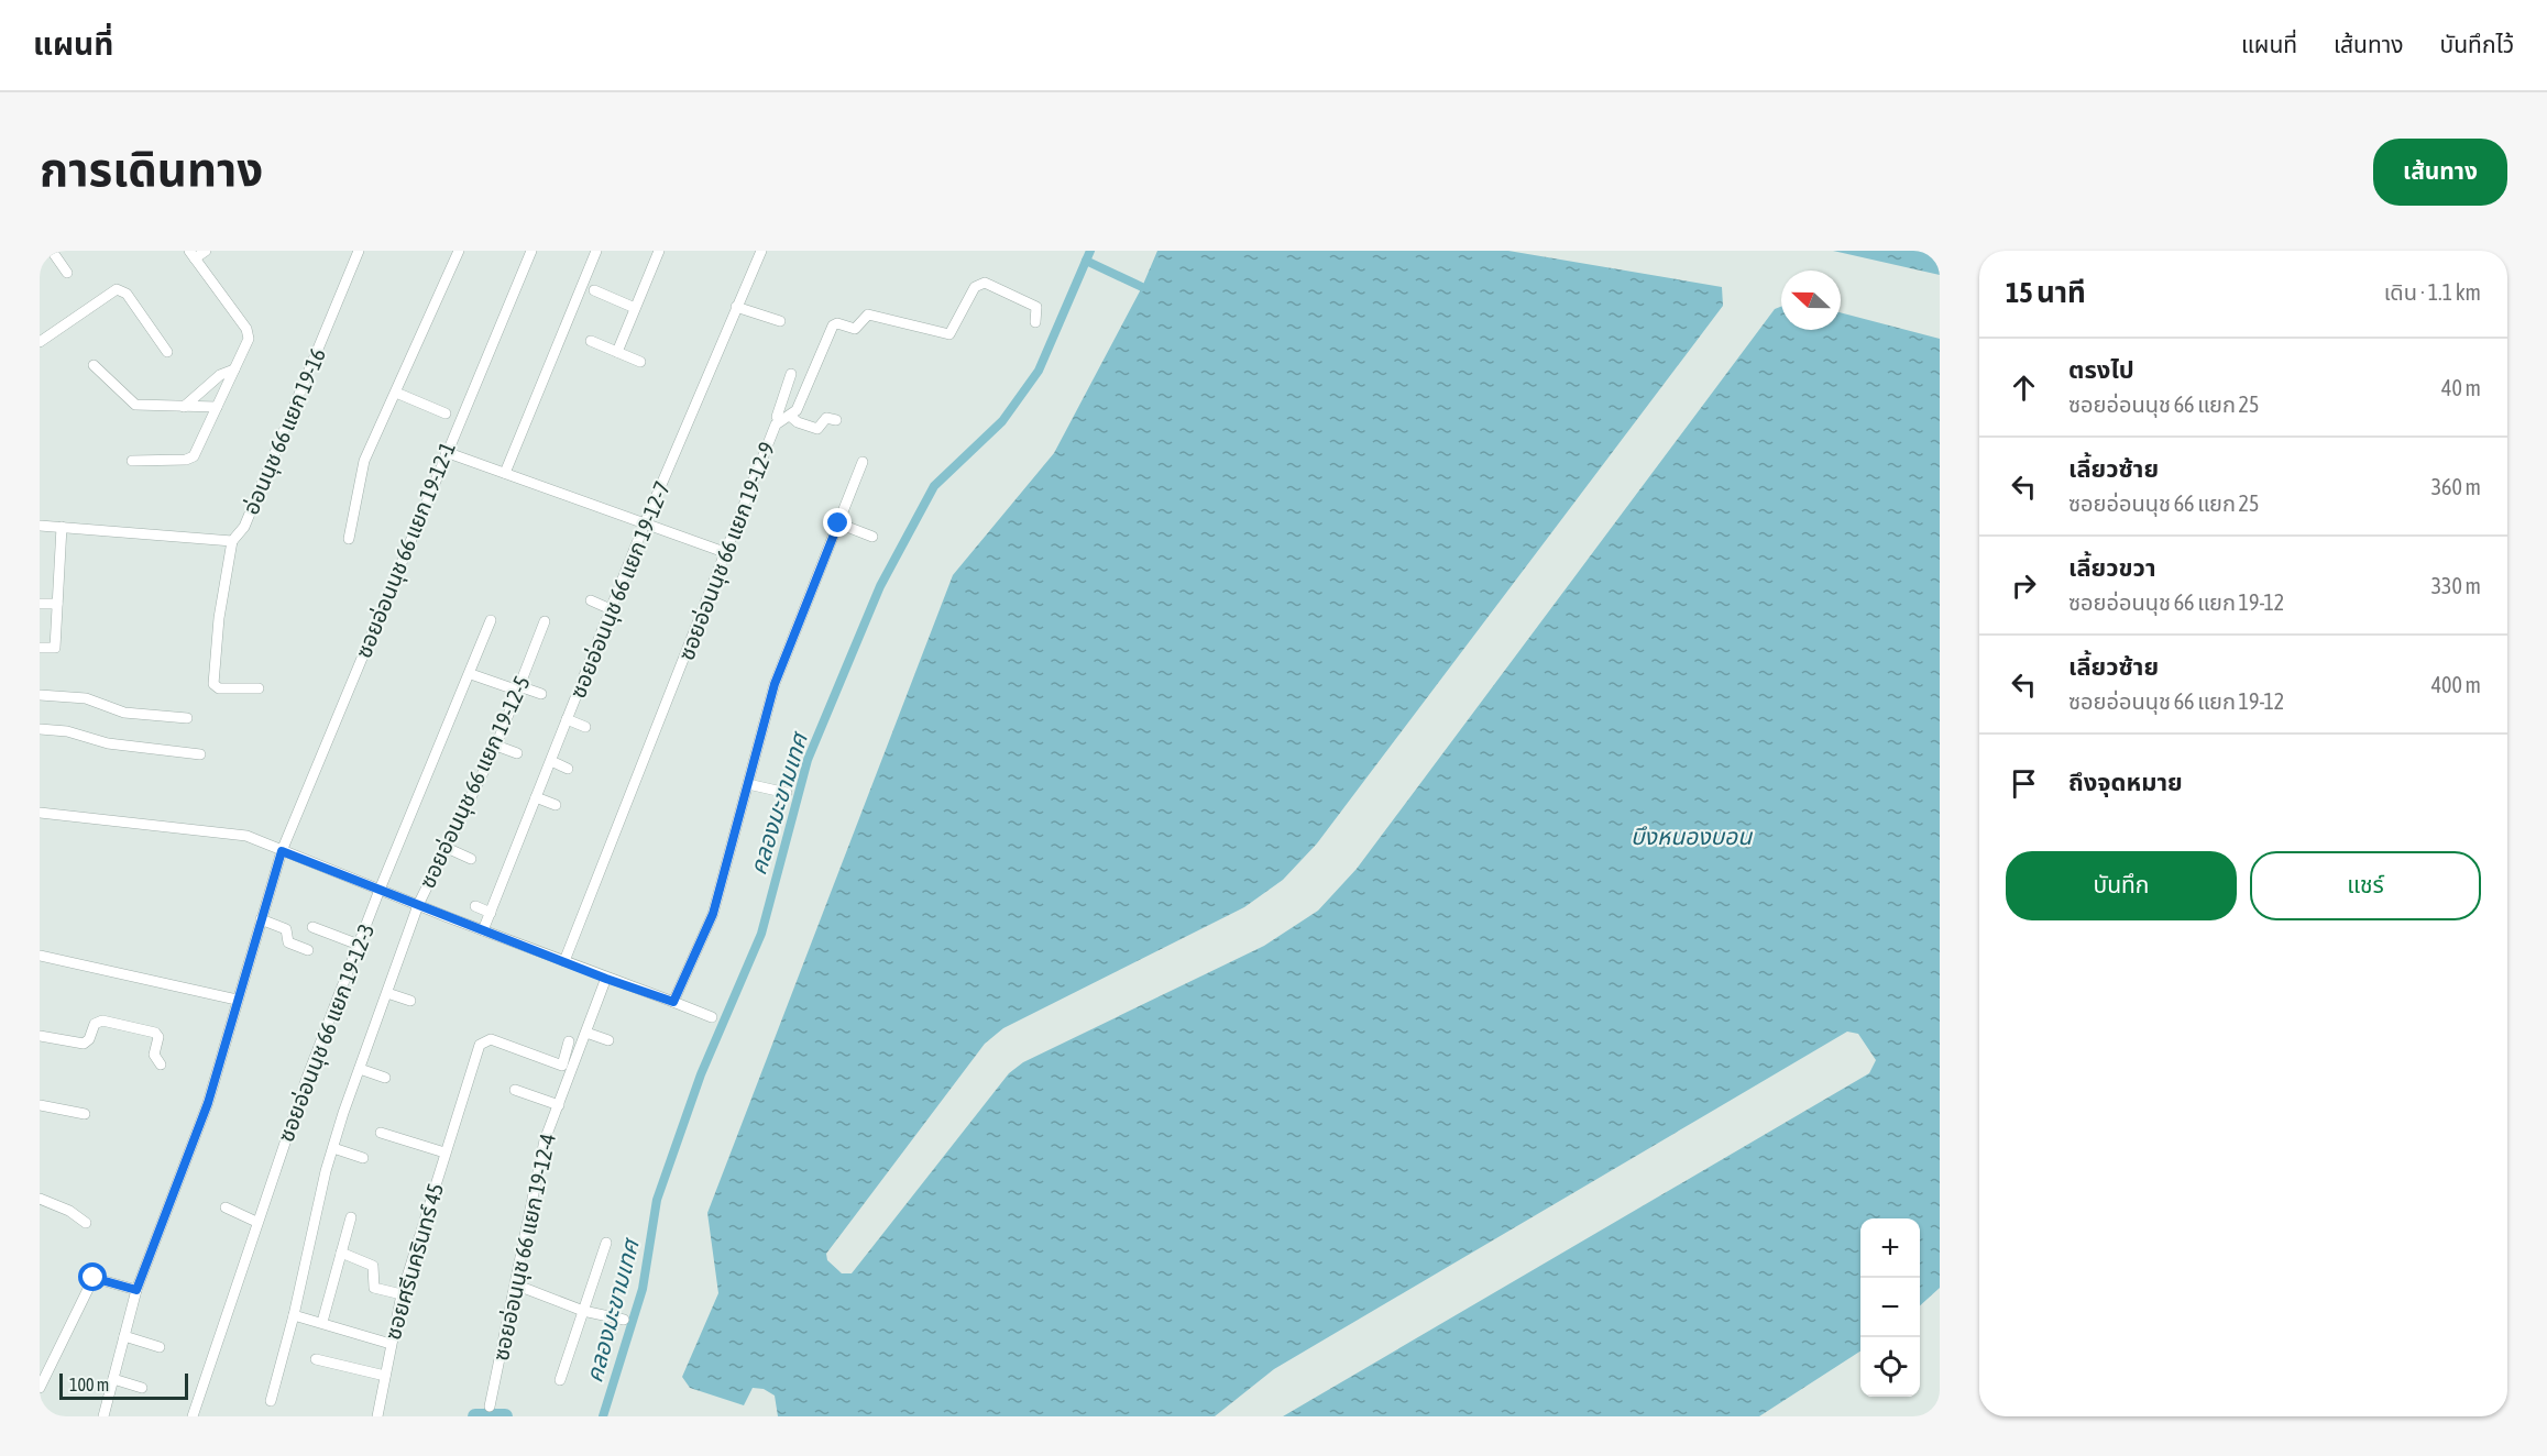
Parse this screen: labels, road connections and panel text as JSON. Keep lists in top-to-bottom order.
{
  "streets": {
    "street": [
      "อ่อนนุช 66 แยก 19-16",
      "ซอยอ่อนนุช 66 แยก 19-12-1",
      "ซอยอ่อนนุช 66 แยก 19-12-9",
      "ซอยอ่อนนุช 66 แยก 19-12-7",
      "ซอยอ่อนนุช 66 แยก 19-12-5",
      "ซอยอ่อนนุช 66 แยก 19-12-3",
      "ซอยอ่อนนุช 66 แยก 19-12-4",
      "ซอยศรีนครินทร์ 45"
    ]
  },
  "water": ["คลองมะขามเทศ", "บึงหนองบอน"],
  "scale_bar": "100 m",
  "north": "left",
  "page": {
    "header": "แผนที่",
    "nav": ["แผนที่", "เส้นทาง", "บันทึกไว้"],
    "title": "การเดินทาง",
    "buttons": [
      "เส้นทาง",
      ["บันทึก", "แชร์"]
    ],
    "heading": ["15 นาที", "เดิน · 1.1 km"],
    "list": [
      ["ตรงไป", "ซอยอ่อนนุช 66 แยก 25", "40 m"],
      ["เลี้ยวซ้าย", "ซอยอ่อนนุช 66 แยก 25", "360 m"],
      ["เลี้ยวขวา", "ซอยอ่อนนุช 66 แยก 19-12", "330 m"],
      ["เลี้ยวซ้าย", "ซอยอ่อนนุช 66 แยก 19-12", "400 m"],
      "ถึงจุดหมาย"
    ],
    "map_buttons": ["+", "−"],
    "scale": "100 m"
  }
}
